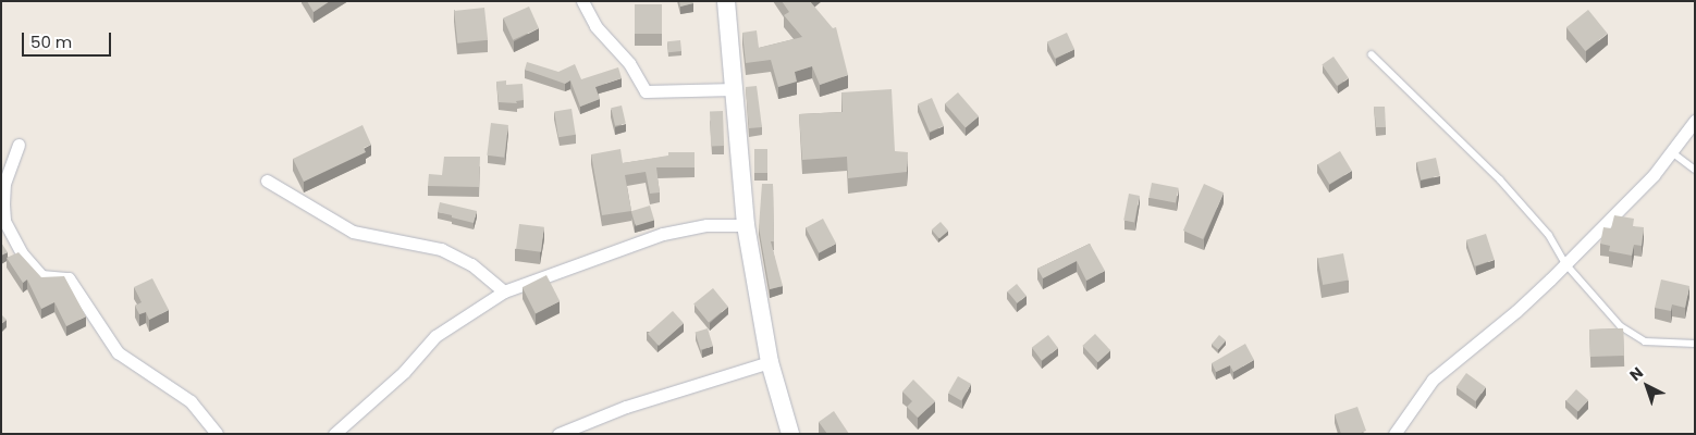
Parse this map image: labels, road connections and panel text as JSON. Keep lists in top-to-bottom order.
{
  "scale_bar": "50 m",
  "north": "top left"
}
